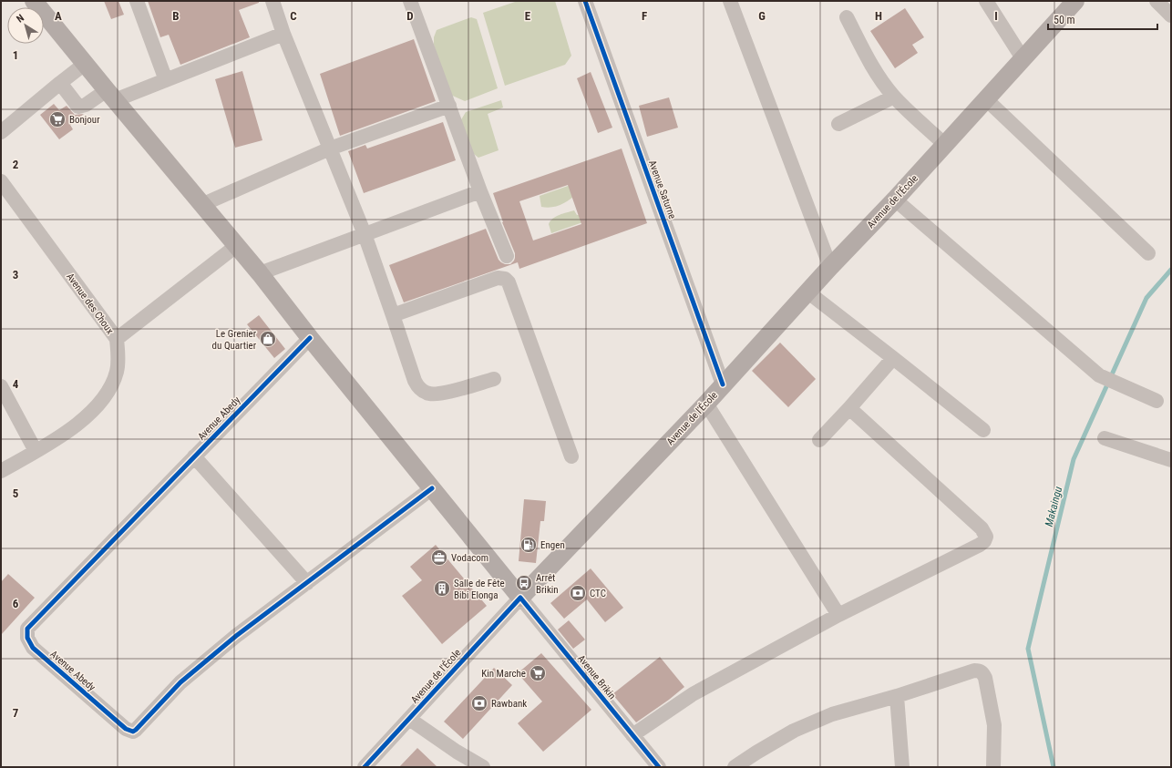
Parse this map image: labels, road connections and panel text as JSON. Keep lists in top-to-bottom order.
{
  "streets": {
    "main road": ["Avenue de l'École"],
    "street": [
      "Avenue Saturne",
      "Avenue des Choux",
      "Avenue Abedy",
      "Avenue Brikin"
    ]
  },
  "crossings": [
    ["Avenue Saturne", "Avenue de l'École"],
    ["Avenue de l'École", "Avenue Brikin"]
  ],
  "water": ["Makaingu"],
  "places": {
    "supermarket": ["Bonjour", "Kin Marche"],
    "shop": ["Le Grenier du Quartier"],
    "fuel station": ["Engen"],
    "office": ["Vodacom"],
    "bus stop": ["Arrêt Brikin"],
    "building": ["Salle de Fête Bibi Elonga"],
    "bank": ["CTC", "Rawbank"]
  },
  "scale_bar": "50 m",
  "north": "top left",
  "grid": {
    "columns": [
      "A",
      "B",
      "C",
      "D",
      "E",
      "F",
      "G",
      "H",
      "I"
    ],
    "rows": [
      "1",
      "2",
      "3",
      "4",
      "5",
      "6",
      "7"
    ]
  }
}
